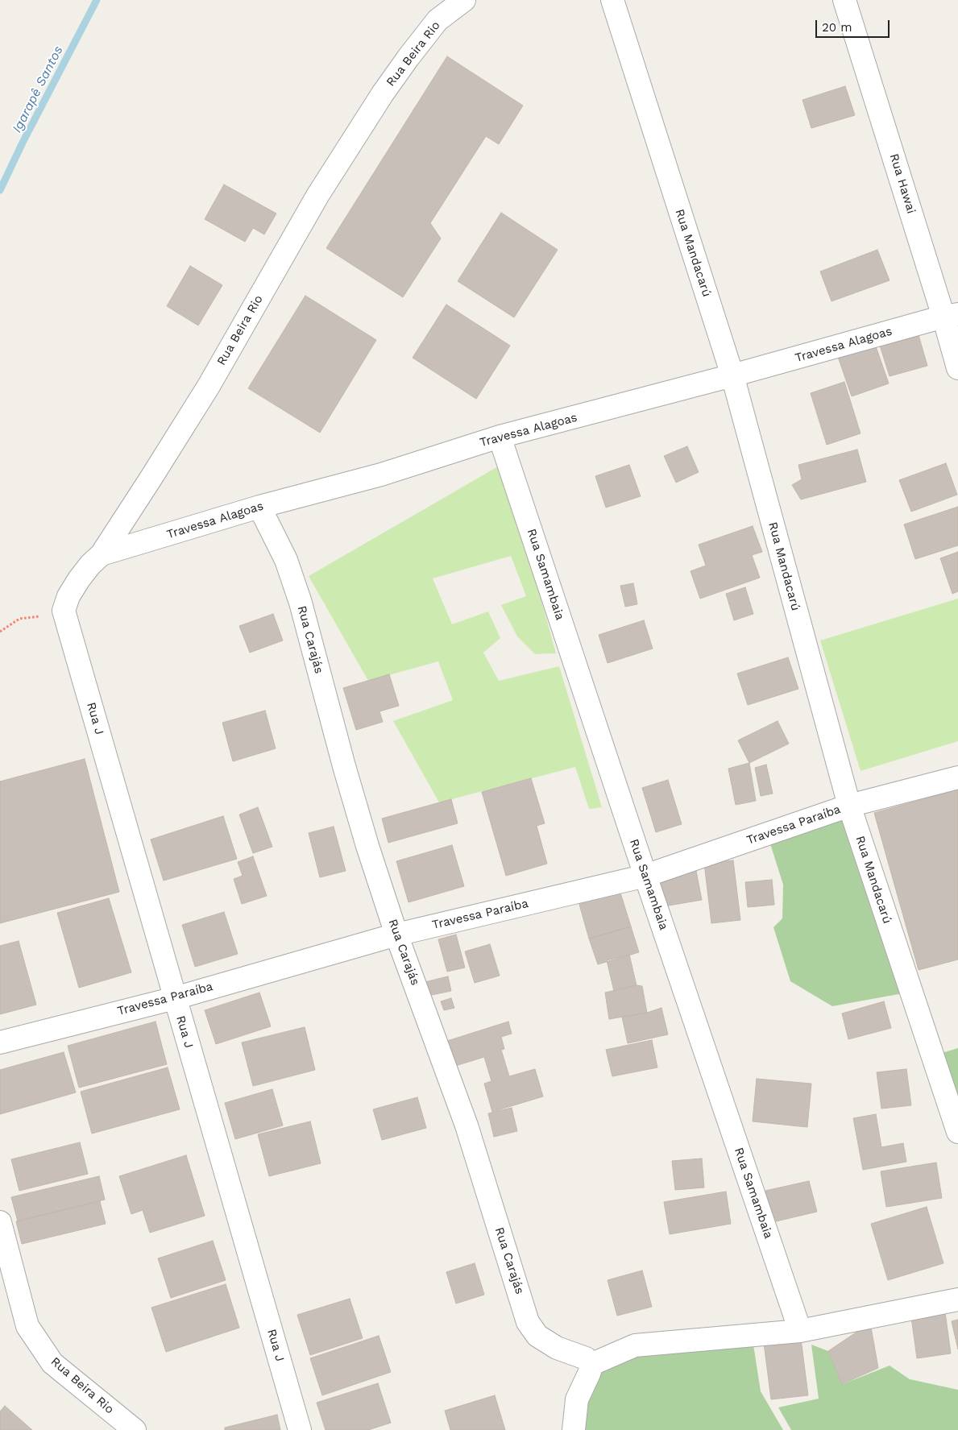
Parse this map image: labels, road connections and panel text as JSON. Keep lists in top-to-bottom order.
{
  "streets": {
    "street": [
      "Rua Beira Rio",
      "Rua Hawai",
      "Rua Mandacarú",
      "Travessa Alagoas",
      "Rua Samambaia",
      "Rua Carajás",
      "Rua J",
      "Travessa Paraíba"
    ]
  },
  "crossings": [
    ["Rua Beira Rio", "Travessa Alagoas"],
    ["Rua Beira Rio", "Rua J"],
    ["Rua Hawai", "Travessa Alagoas"],
    ["Rua Mandacarú", "Travessa Alagoas"],
    ["Rua Mandacarú", "Travessa Paraíba"],
    ["Travessa Alagoas", "Rua Samambaia"],
    ["Travessa Alagoas", "Rua Carajás"],
    ["Rua Samambaia", "Travessa Paraíba"],
    ["Rua Carajás", "Travessa Paraíba"],
    ["Rua J", "Travessa Paraíba"]
  ],
  "water": ["Igarapê Santos"],
  "scale_bar": "20 m"
}
